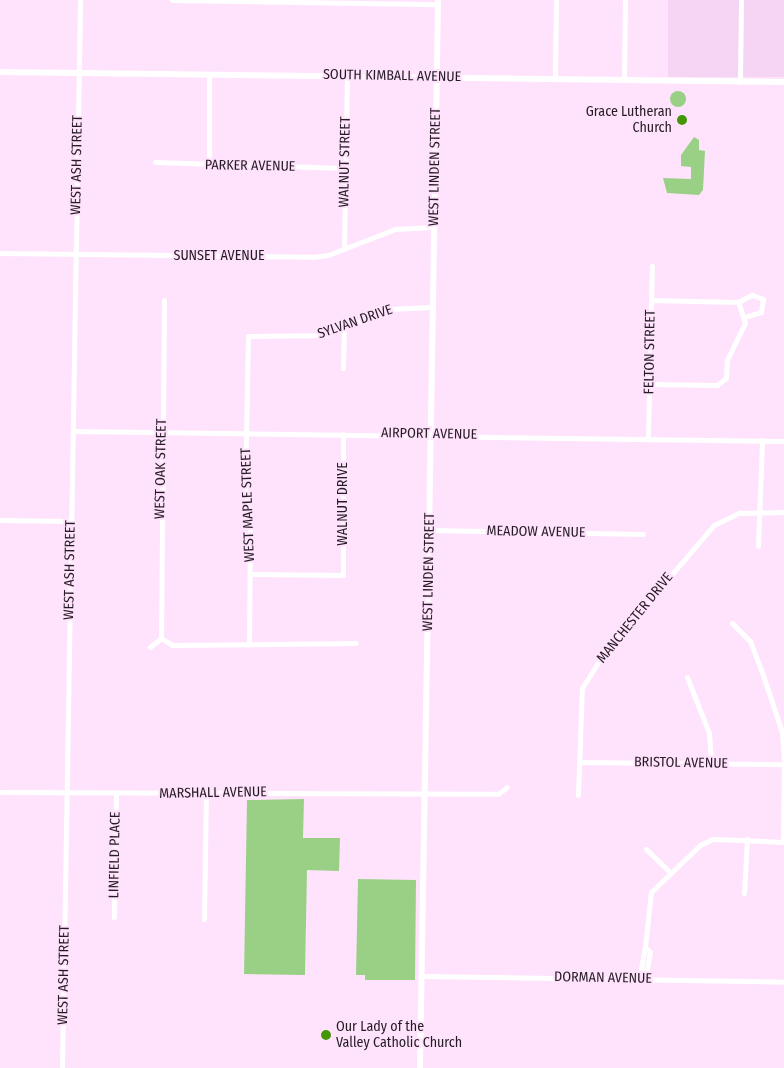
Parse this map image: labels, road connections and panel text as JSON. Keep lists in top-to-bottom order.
{
  "streets": {
    "street": [
      "SOUTH KIMBALL AVENUE",
      "WALNUT STREET",
      "WEST ASH STREET",
      "PARKER AVENUE",
      "WEST LINDEN STREET",
      "SUNSET AVENUE",
      "SYLVAN DRIVE",
      "FELTON STREET",
      "AIRPORT AVENUE",
      "WEST OAK STREET",
      "WALNUT DRIVE",
      "WEST MAPLE STREET",
      "MEADOW AVENUE",
      "MANCHESTER DRIVE",
      "BRISTOL AVENUE",
      "MARSHALL AVENUE",
      "LINFIELD PLACE",
      "DORMAN AVENUE"
    ]
  },
  "crossings": [
    ["SOUTH KIMBALL AVENUE", "WALNUT STREET"],
    ["SOUTH KIMBALL AVENUE", "WEST ASH STREET"],
    ["SOUTH KIMBALL AVENUE", "WEST LINDEN STREET"],
    ["WALNUT STREET", "PARKER AVENUE"],
    ["WALNUT STREET", "SUNSET AVENUE"],
    ["WEST ASH STREET", "SUNSET AVENUE"],
    ["WEST ASH STREET", "AIRPORT AVENUE"],
    ["WEST ASH STREET", "MARSHALL AVENUE"],
    ["WEST LINDEN STREET", "SUNSET AVENUE"],
    ["WEST LINDEN STREET", "SYLVAN DRIVE"],
    ["WEST LINDEN STREET", "AIRPORT AVENUE"],
    ["WEST LINDEN STREET", "MEADOW AVENUE"],
    ["WEST LINDEN STREET", "MARSHALL AVENUE"],
    ["WEST LINDEN STREET", "DORMAN AVENUE"],
    ["SYLVAN DRIVE", "WEST MAPLE STREET"],
    ["FELTON STREET", "AIRPORT AVENUE"],
    ["AIRPORT AVENUE", "WEST OAK STREET"],
    ["AIRPORT AVENUE", "WALNUT DRIVE"],
    ["AIRPORT AVENUE", "WEST MAPLE STREET"],
    ["WALNUT DRIVE", "WEST MAPLE STREET"],
    ["MANCHESTER DRIVE", "BRISTOL AVENUE"],
    ["MARSHALL AVENUE", "LINFIELD PLACE"]
  ],
  "places": ["Grace Lutheran Church", "Our Lady of the Valley Catholic Church"]
}
